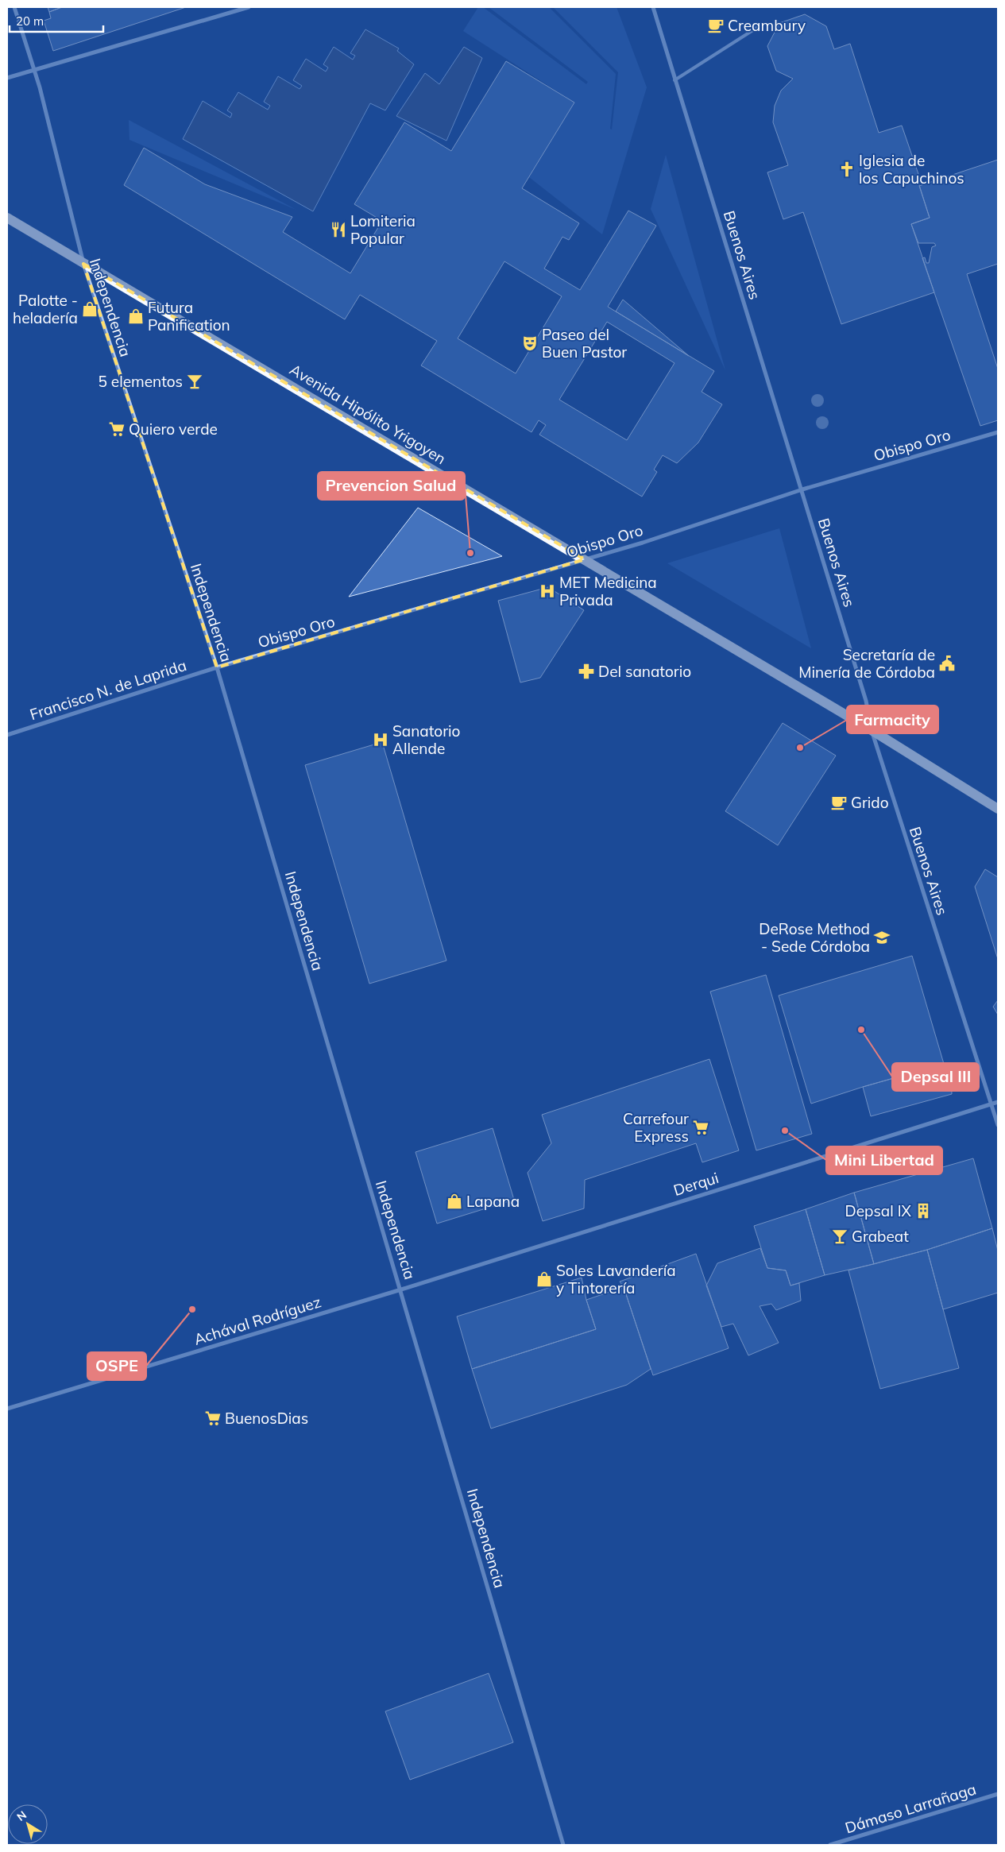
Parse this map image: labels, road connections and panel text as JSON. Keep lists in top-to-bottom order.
{
  "streets": {
    "main road": ["Avenida Hipólito Yrigoyen"],
    "street": [
      "Buenos Aires",
      "Independencia",
      "Obispo Oro",
      "Francisco N. de Laprida",
      "Derqui",
      "Achával Rodríguez",
      "Dámaso Larrañaga"
    ]
  },
  "crossings": [
    ["Buenos Aires", "Avenida Hipólito Yrigoyen"],
    ["Buenos Aires", "Obispo Oro"],
    ["Buenos Aires", "Derqui"],
    ["Independencia", "Avenida Hipólito Yrigoyen"],
    ["Independencia", "Obispo Oro"],
    ["Independencia", "Francisco N. de Laprida"],
    ["Independencia", "Derqui"],
    ["Independencia", "Achával Rodríguez"],
    ["Avenida Hipólito Yrigoyen", "Obispo Oro"],
    ["Obispo Oro", "Francisco N. de Laprida"],
    ["Derqui", "Achával Rodríguez"]
  ],
  "places": {
    "cafe": ["Creambury", "Grido"],
    "church": ["Iglesia de los Capuchinos"],
    "restaurant": ["Lomiteria Popular"],
    "shop": [
      "Palotte - heladería",
      "Futura Panification",
      "Lapana",
      "Soles Lavandería y Tintorería"
    ],
    "theatre": ["Paseo del Buen Pastor"],
    "bar": ["5 elementos", "Grabeat"],
    "supermarket": ["Quiero verde", "Carrefour Express", "BuenosDias"],
    "other": [
      "Prevencion Salud",
      "Farmacity",
      "Depsal III",
      "Mini Libertad",
      "OSPE"
    ],
    "hospital": ["MET Medicina Privada", "Sanatorio Allende"],
    "public building": ["Secretaría de Minería de Córdoba"],
    "pharmacy": ["Del sanatorio"],
    "school or university": ["DeRose Method - Sede Córdoba"],
    "building": ["Depsal IX"]
  },
  "scale_bar": "20 m",
  "north": "top left"
}
